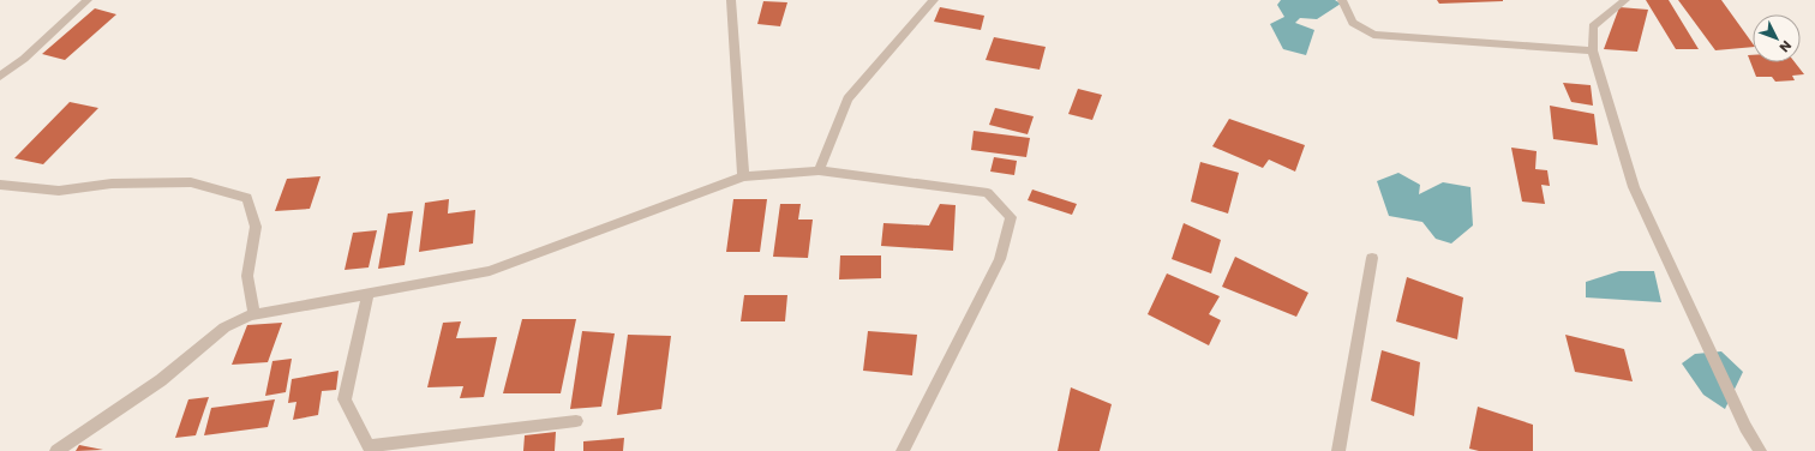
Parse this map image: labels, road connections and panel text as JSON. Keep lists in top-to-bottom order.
{
  "north": "bottom right"
}
